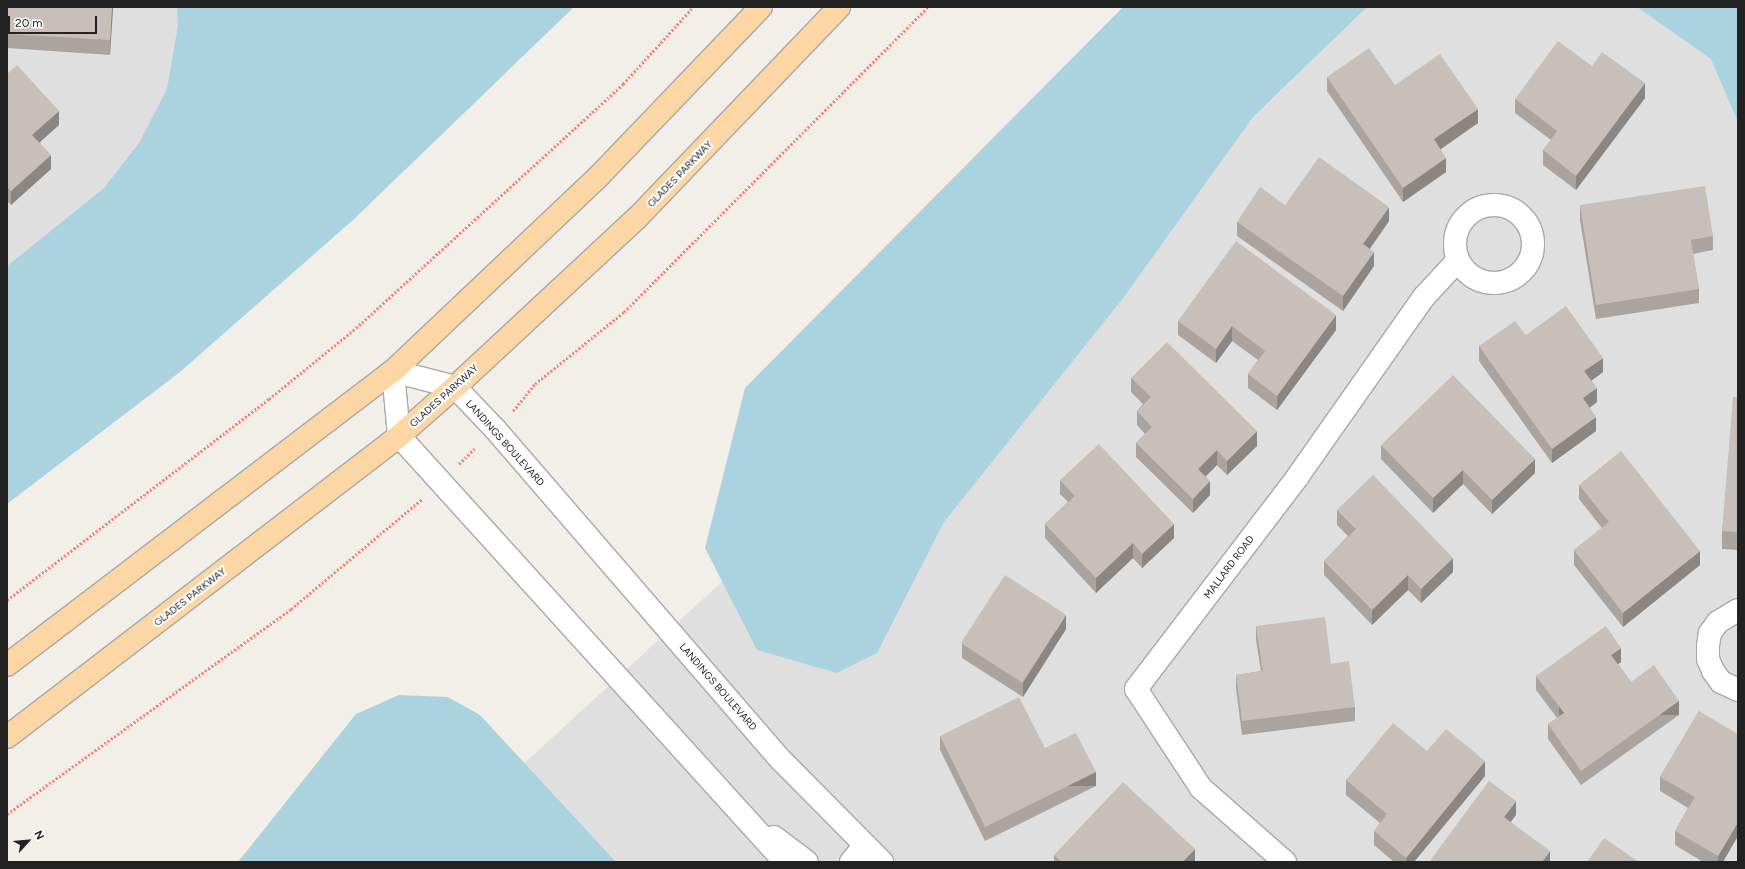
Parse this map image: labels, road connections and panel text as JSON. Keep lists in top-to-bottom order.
{
  "streets": {
    "main road": ["GLADES PARKWAY"],
    "street": ["LANDINGS BOULEVARD", "MALLARD ROAD"]
  },
  "crossings": [
    ["GLADES PARKWAY", "LANDINGS BOULEVARD"]
  ],
  "scale_bar": "20 m",
  "north": "top right"
}
